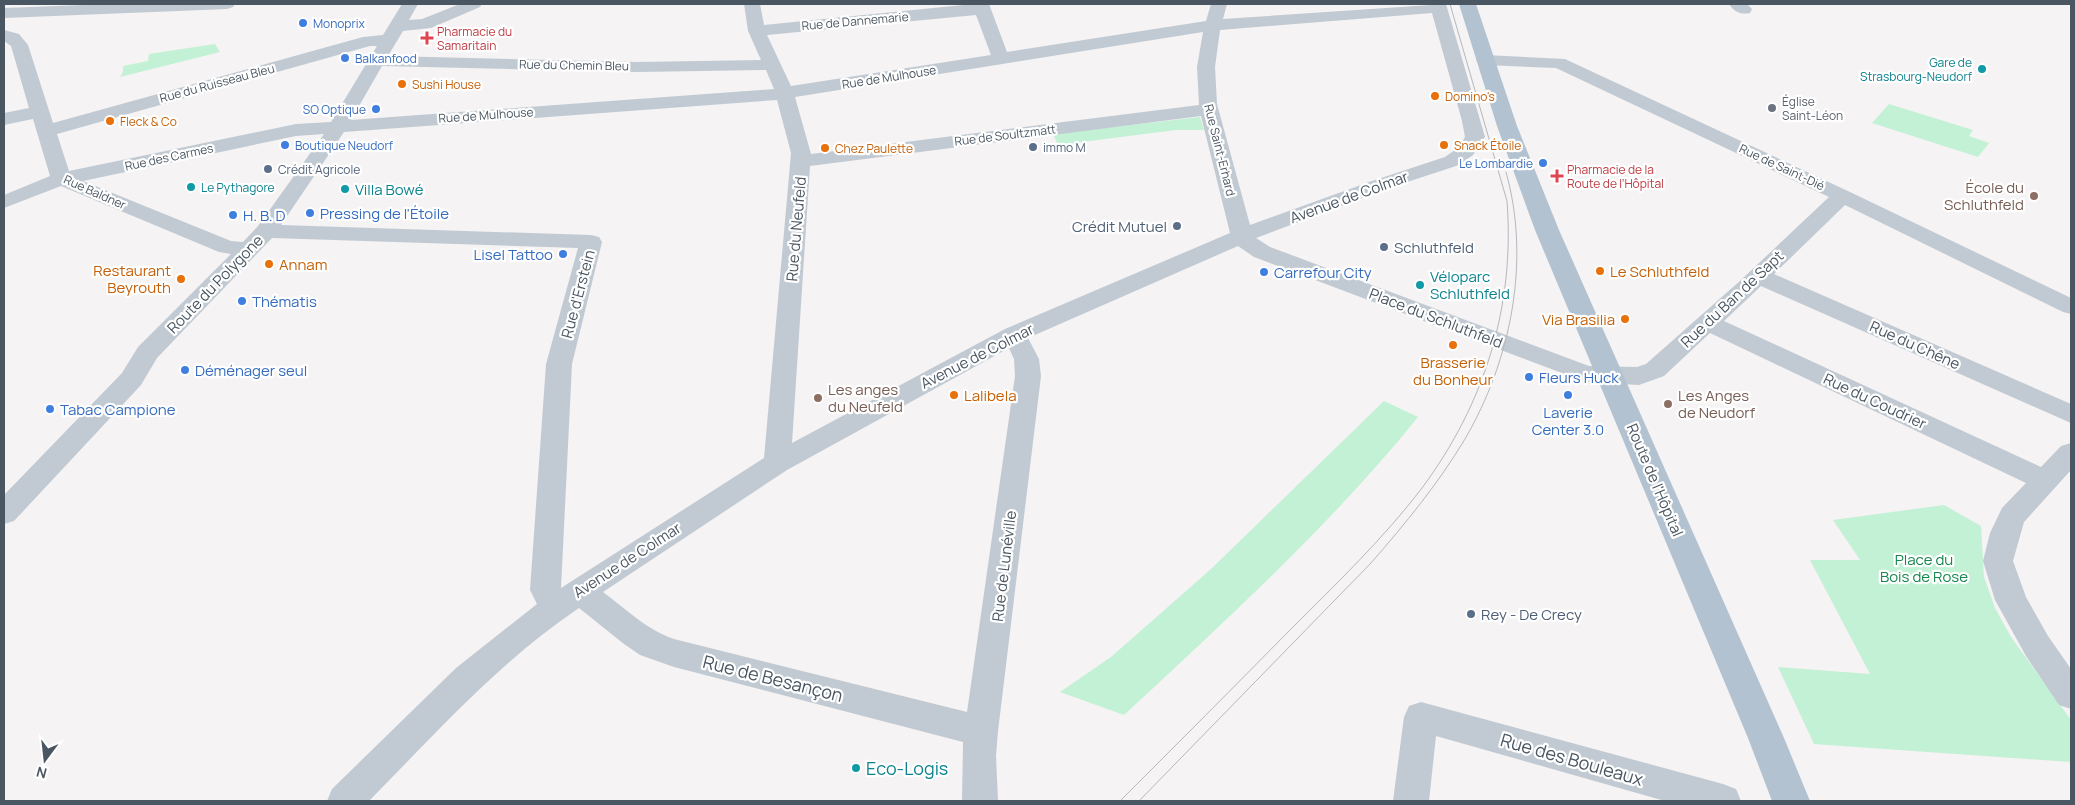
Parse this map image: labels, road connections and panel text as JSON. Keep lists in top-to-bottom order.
{
  "streets": {
    "main road": ["Route de l'Hôpital"],
    "street": [
      "Rue de Dannemarie",
      "Rue du Chemin Bleu",
      "Rue de Mulhouse",
      "Rue du Ruisseau Bleu",
      "Rue de Soultzmatt",
      "Rue Saint-Erhard",
      "Rue des Carmes",
      "Rue de Saint-Dié",
      "Rue Baldner",
      "Avenue de Colmar",
      "Rue du Neufeld",
      "Route du Polygone",
      "Rue d'Erstein",
      "Rue du Ban de Sapt",
      "Place du Schluthfeld",
      "Rue du Chêne",
      "Rue du Coudrier",
      "Rue de Lunéville",
      "Rue de Besançon",
      "Rue des Bouleaux"
    ]
  },
  "crossings": [
    ["Rue de Dannemarie", "Rue du Neufeld"],
    ["Rue du Chemin Bleu", "Rue du Neufeld"],
    ["Rue du Chemin Bleu", "Route du Polygone"],
    ["Rue de Mulhouse", "Rue Saint-Erhard"],
    ["Rue de Mulhouse", "Rue des Carmes"],
    ["Rue de Mulhouse", "Avenue de Colmar"],
    ["Rue de Mulhouse", "Rue du Neufeld"],
    ["Rue de Mulhouse", "Route du Polygone"],
    ["Rue du Ruisseau Bleu", "Rue Baldner"],
    ["Rue du Ruisseau Bleu", "Route du Polygone"],
    ["Rue de Soultzmatt", "Rue Saint-Erhard"],
    ["Rue de Soultzmatt", "Rue du Neufeld"],
    ["Rue Saint-Erhard", "Avenue de Colmar"],
    ["Rue Saint-Erhard", "Place du Schluthfeld"],
    ["Rue des Carmes", "Rue Baldner"],
    ["Rue des Carmes", "Route du Polygone"],
    ["Rue de Saint-Dié", "Rue du Ban de Sapt"],
    ["Rue de Saint-Dié", "Route de l'Hôpital"],
    ["Rue Baldner", "Route du Polygone"],
    ["Rue Baldner", "Rue d'Erstein"],
    ["Avenue de Colmar", "Rue du Neufeld"],
    ["Avenue de Colmar", "Rue d'Erstein"],
    ["Avenue de Colmar", "Place du Schluthfeld"],
    ["Avenue de Colmar", "Rue de Lunéville"],
    ["Avenue de Colmar", "Rue de Besançon"],
    ["Route du Polygone", "Rue d'Erstein"],
    ["Rue d'Erstein", "Rue de Besançon"],
    ["Rue du Ban de Sapt", "Place du Schluthfeld"],
    ["Rue du Ban de Sapt", "Rue du Chêne"],
    ["Rue du Ban de Sapt", "Rue du Coudrier"],
    ["Rue du Ban de Sapt", "Route de l'Hôpital"],
    ["Place du Schluthfeld", "Route de l'Hôpital"],
    ["Rue de Lunéville", "Rue de Besançon"]
  ],
  "parks": ["Place du Bois de Rose"],
  "places": {
    "other": [
      "Monoprix",
      "Balkanfood",
      "Gare de Strasbourg-Neudorf",
      "Sushi House",
      "Domino's",
      "Église Saint-Léon",
      "SO Optique",
      "Fleck & Co",
      "Boutique Neudorf",
      "Snack Étoile",
      "immo M",
      "Chez Paulette",
      "Le Lombardie",
      "Crédit Agricole",
      "Le Pythagore",
      "Villa Bowé",
      "École du Schluthfeld",
      "Pressing de l'Étoile",
      "H. B. D",
      "Crédit Mutuel",
      "Schluthfeld",
      "Lisel Tattoo",
      "Annam",
      "Le Schluthfeld",
      "Carrefour City",
      "Restaurant Beyrouth",
      "Véloparc Schluthfeld",
      "Thématis",
      "Via Brasilia",
      "Brasserie du Bonheur",
      "Déménager seul",
      "Fleurs Huck",
      "Lalibela",
      "Laverie Center 3.0",
      "Les anges du Neufeld",
      "Les Anges de Neudorf",
      "Tabac Campione",
      "Rey - De Crecy",
      "Eco-Logis"
    ],
    "health": ["Pharmacie du Samaritain", "Pharmacie de la Route de l’Hôpital"]
  },
  "north": "bottom"
}
